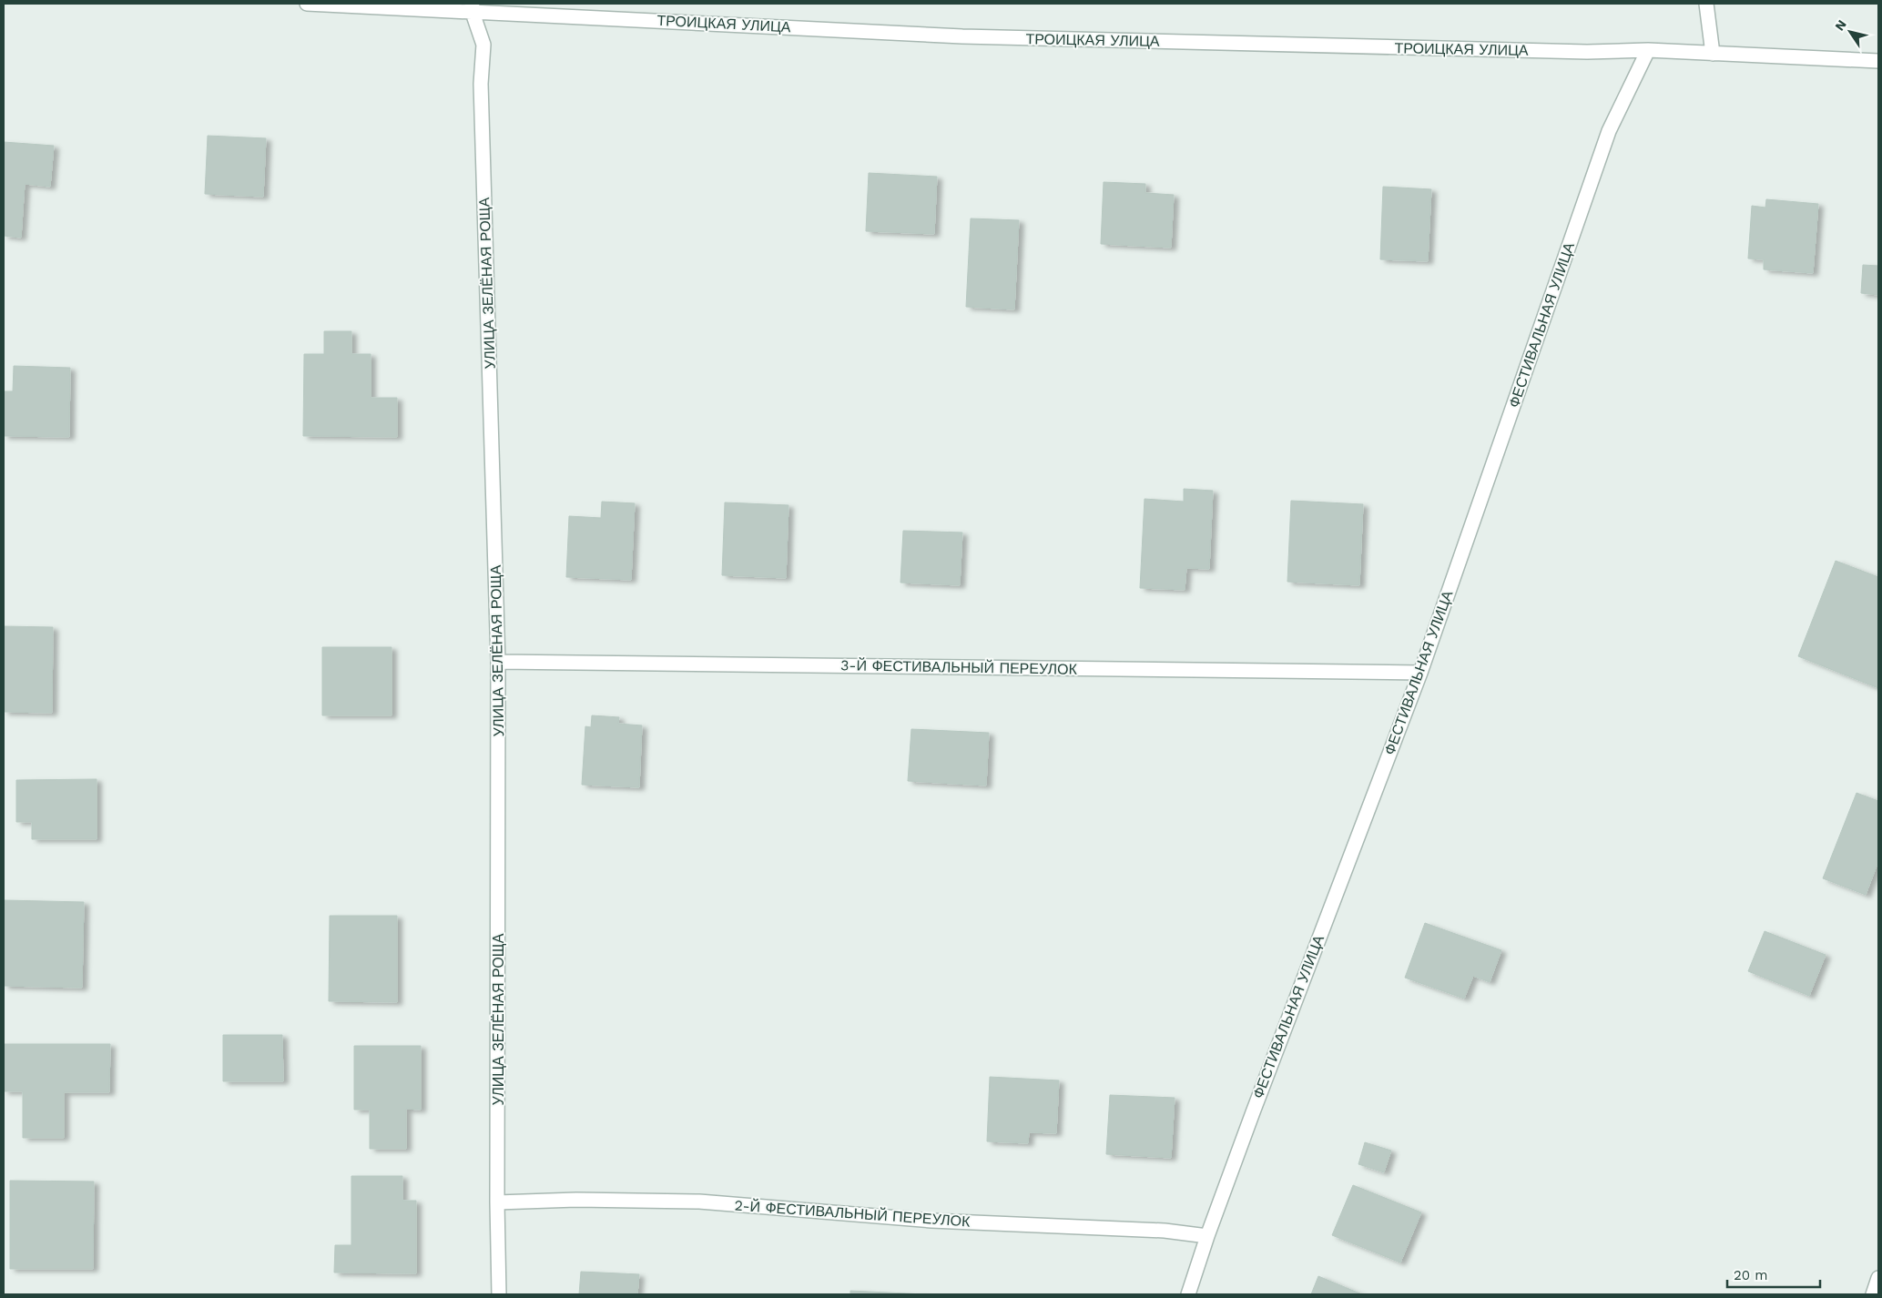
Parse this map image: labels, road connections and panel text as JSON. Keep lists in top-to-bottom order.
{
  "streets": {
    "street": [
      "ТРОИЦКАЯ УЛИЦА",
      "УЛИЦА ЗЕЛЁНАЯ РОЩА",
      "ФЕСТИВАЛЬНАЯ УЛИЦА",
      "3-Й ФЕСТИВАЛЬНЫЙ ПЕРЕУЛОК",
      "2-Й ФЕСТИВАЛЬНЫЙ ПЕРЕУЛОК"
    ]
  },
  "crossings": [
    ["ТРОИЦКАЯ УЛИЦА", "УЛИЦА ЗЕЛЁНАЯ РОЩА"],
    ["ТРОИЦКАЯ УЛИЦА", "ФЕСТИВАЛЬНАЯ УЛИЦА"],
    ["УЛИЦА ЗЕЛЁНАЯ РОЩА", "3-Й ФЕСТИВАЛЬНЫЙ ПЕРЕУЛОК"],
    ["УЛИЦА ЗЕЛЁНАЯ РОЩА", "2-Й ФЕСТИВАЛЬНЫЙ ПЕРЕУЛОК"],
    ["ФЕСТИВАЛЬНАЯ УЛИЦА", "3-Й ФЕСТИВАЛЬНЫЙ ПЕРЕУЛОК"],
    ["ФЕСТИВАЛЬНАЯ УЛИЦА", "2-Й ФЕСТИВАЛЬНЫЙ ПЕРЕУЛОК"]
  ],
  "scale_bar": "20 m",
  "north": "top left"
}
